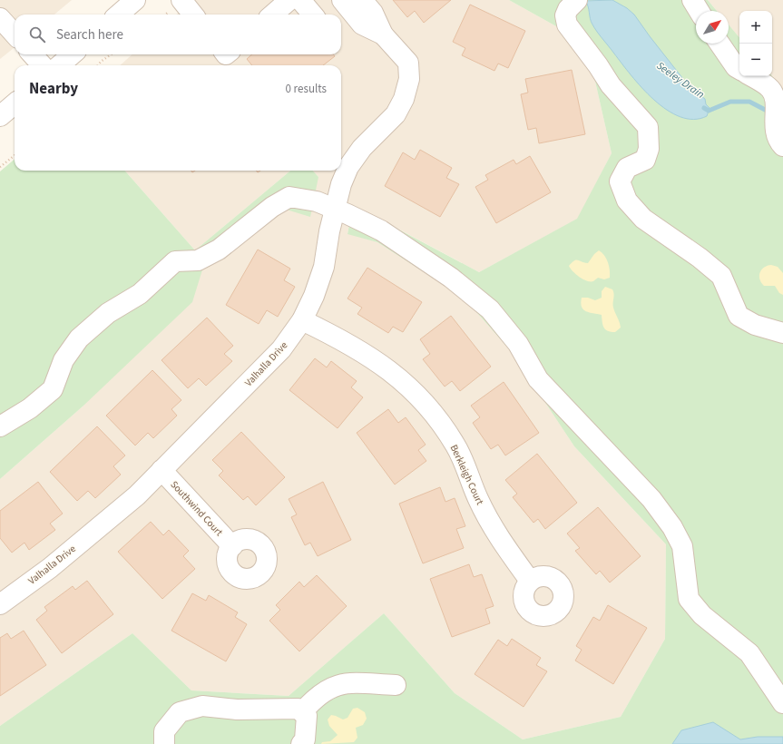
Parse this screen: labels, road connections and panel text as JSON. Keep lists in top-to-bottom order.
{
  "streets": {
    "street": ["Valhalla Drive", "Berkleigh Court", "Southwind Court"]
  },
  "crossings": [
    ["Valhalla Drive", "Berkleigh Court"],
    ["Valhalla Drive", "Southwind Court"]
  ],
  "water": ["Seeley Drain"],
  "north": "top right",
  "page": {
    "map_buttons": ["+", "−"],
    "search": "Search here",
    "heading": ["Nearby", "0 results"]
  }
}
